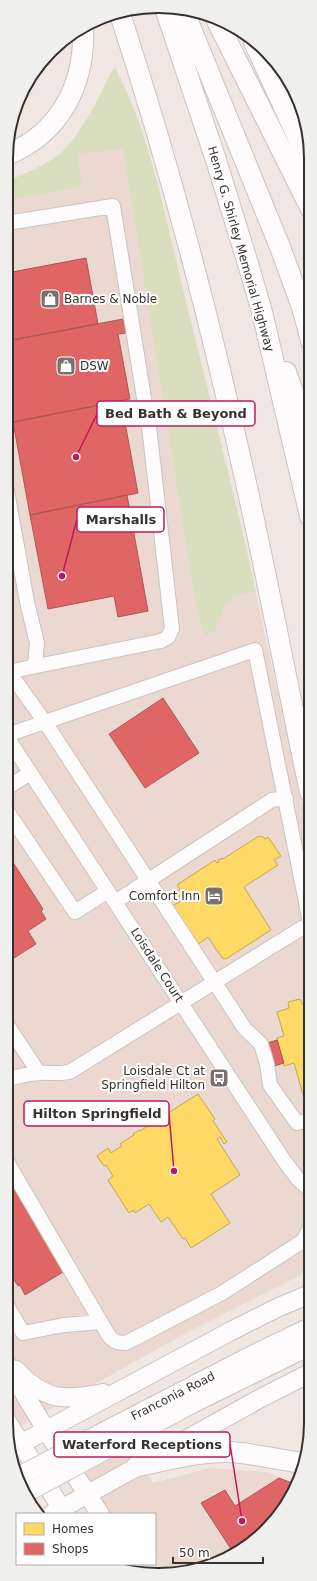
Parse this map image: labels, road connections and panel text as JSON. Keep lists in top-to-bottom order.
{
  "streets": {
    "highway": ["Henry G. Shirley Memorial Highway"],
    "main road": ["Franconia Road"],
    "street": ["Loisdale Court"]
  },
  "places": {
    "shop": ["Barnes & Noble", "DSW"],
    "other": [
      "Bed Bath & Beyond",
      "Marshalls",
      "Hilton Springfield",
      "Waterford Receptions"
    ],
    "hotel": ["Comfort Inn"],
    "bus stop": ["Loisdale Ct at Springfield Hilton"]
  },
  "legend": ["Homes", "Shops"],
  "scale_bar": "50 m"
}
